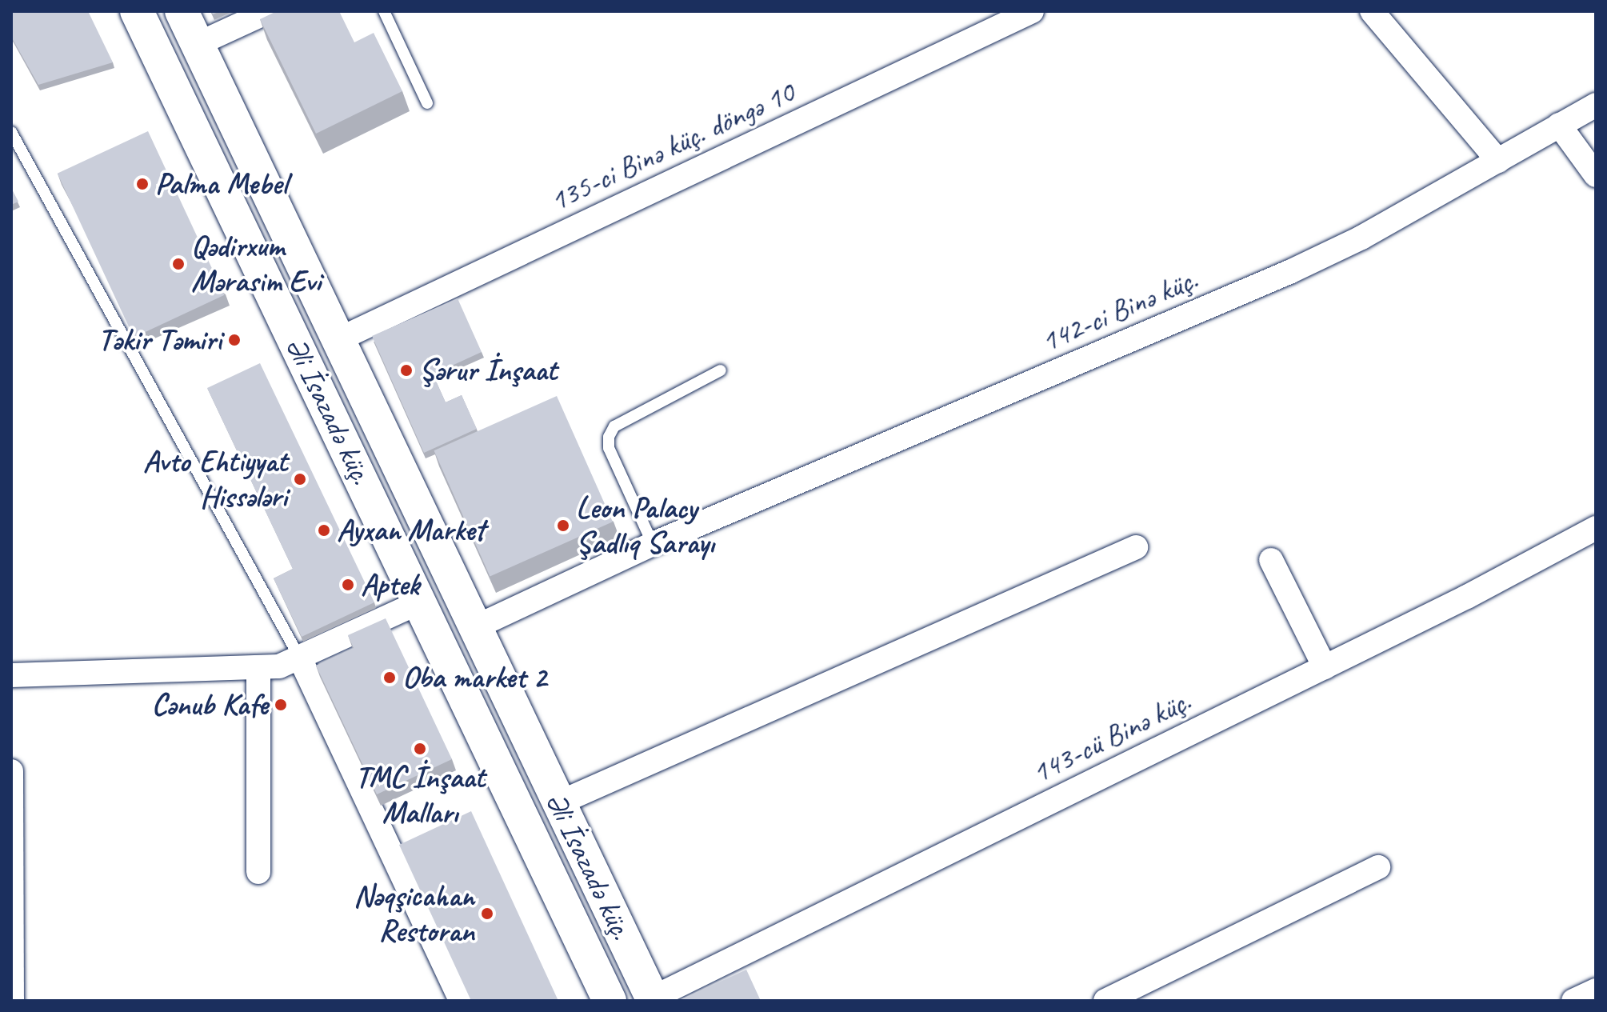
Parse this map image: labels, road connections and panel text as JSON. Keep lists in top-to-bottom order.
{
  "streets": {
    "main road": ["Əli İsazadə küç."],
    "street": ["135-ci Binə küç. döngə 10", "142-ci Binə küç.", "143-cü Binə küç."]
  },
  "crossings": [
    ["135-ci Binə küç. döngə 10", "Əli İsazadə küç."],
    ["142-ci Binə küç.", "Əli İsazadə küç."],
    ["Əli İsazadə küç.", "143-cü Binə küç."]
  ],
  "places": [
    "Palma Mebel",
    "Qədirxum Mərasim Evi",
    "Təkir Təmiri",
    "Şərur İnşaat",
    "Avto Ehtiyyat Hissələri",
    "Leon Palaсу Şadlıq Sarayı",
    "Ayxan Market",
    "Aptek",
    "Oba market 2",
    "Cənub Kafe",
    "TMC İnşaat Malları",
    "Nəqşicahan Restoran"
  ]
}
